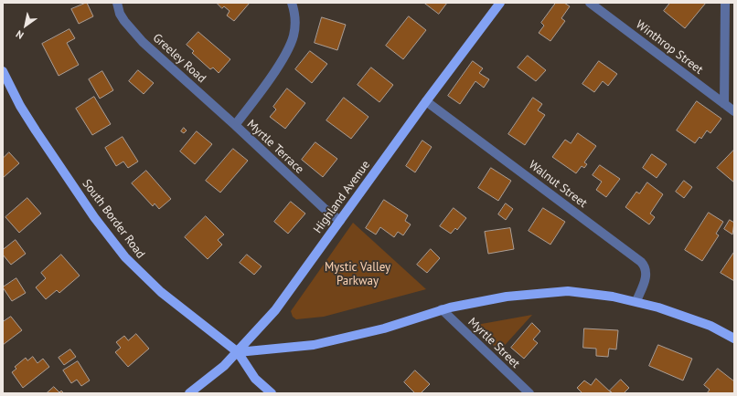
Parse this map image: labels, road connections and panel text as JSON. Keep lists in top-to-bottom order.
{
  "streets": {
    "main road": ["Highland Avenue", "South Border Road"],
    "street": [
      "Winthrop Street",
      "Greeley Road",
      "Myrtle Terrace",
      "Walnut Street",
      "Myrtle Street"
    ]
  },
  "crossings": [
    ["Greeley Road", "Myrtle Terrace"],
    ["Myrtle Terrace", "Highland Avenue"],
    ["Walnut Street", "Highland Avenue"],
    ["Highland Avenue", "South Border Road"]
  ],
  "parks": ["Mystic Valley Parkway"],
  "north": "bottom left"
}
